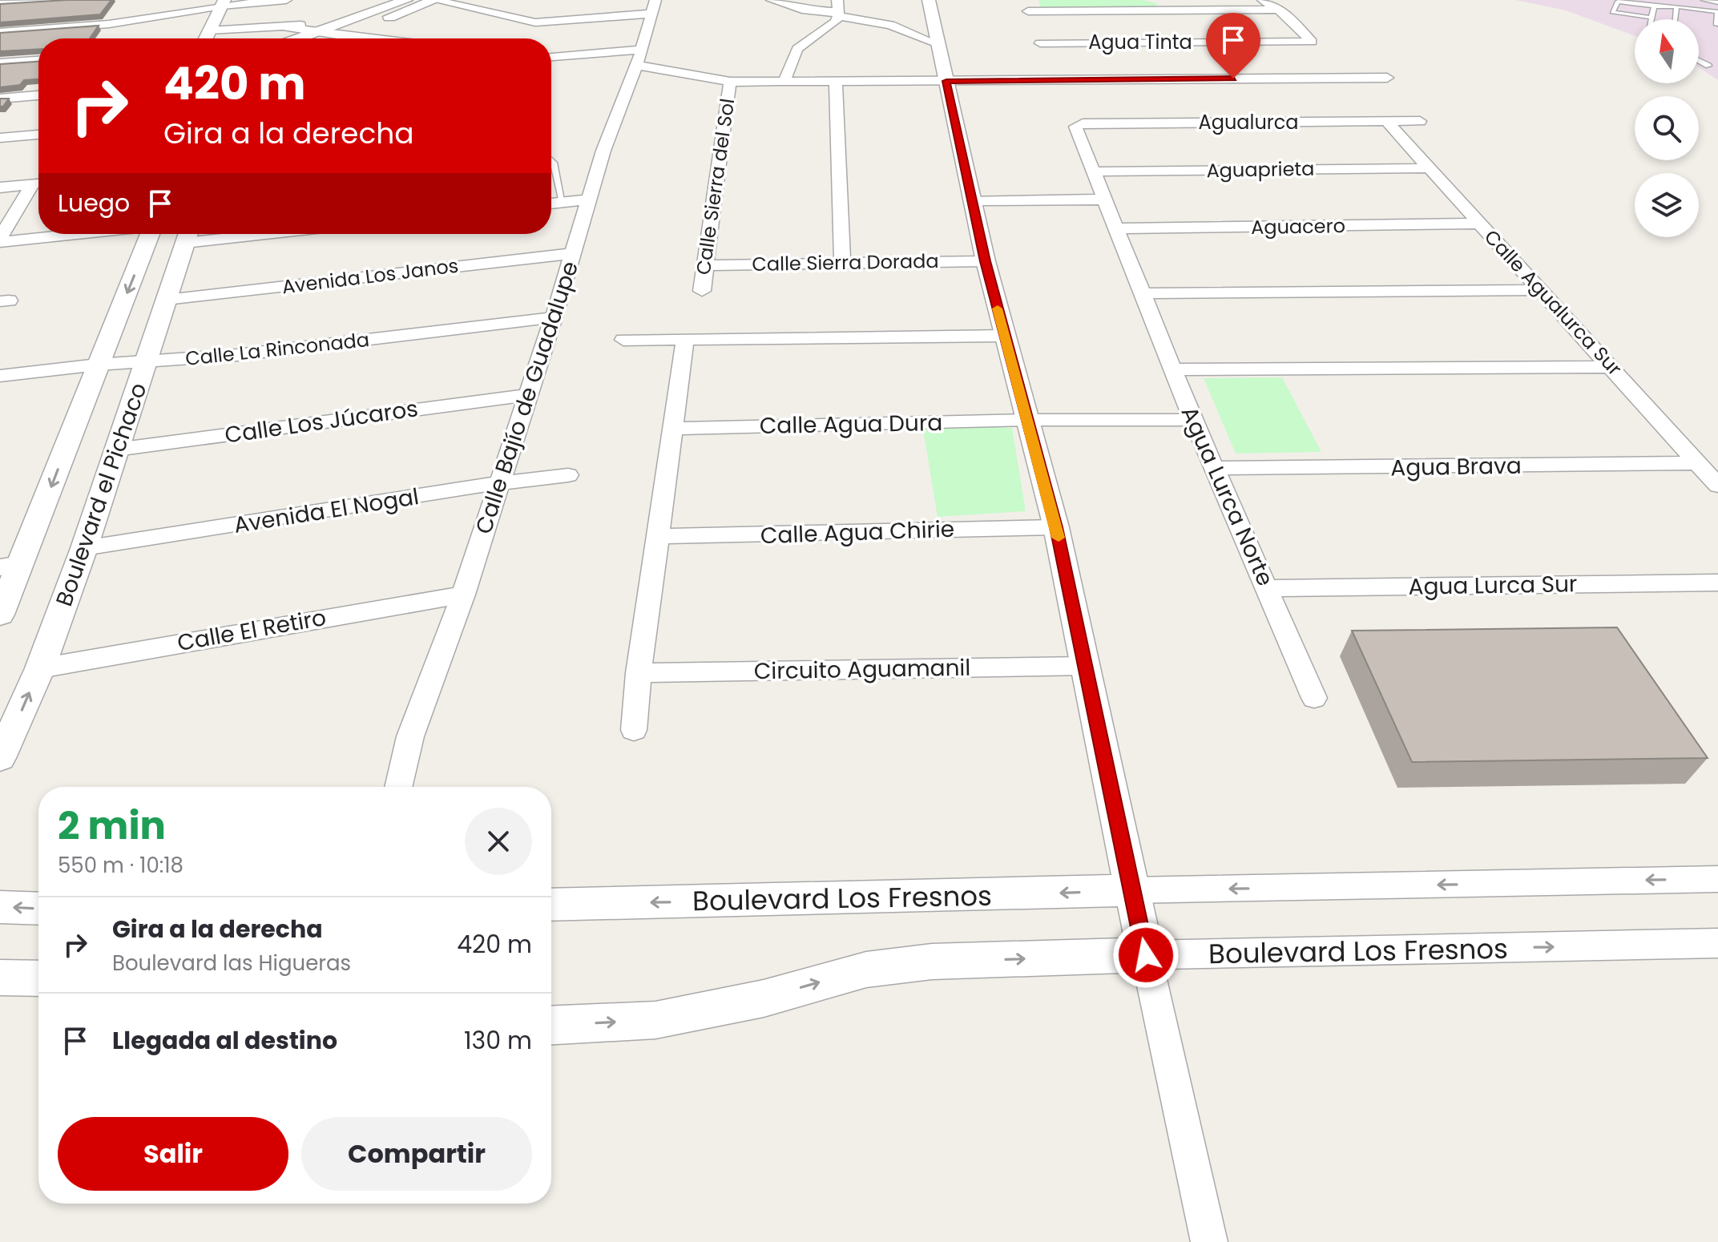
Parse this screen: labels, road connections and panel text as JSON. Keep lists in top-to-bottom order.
{
  "streets": {
    "street": [
      "Agua Tinta",
      "Agualurca",
      "Aguaprieta",
      "Calle Sierra del Sol",
      "Aguacero",
      "Calle Sierra Dorada",
      "Avenida Los Janos",
      "Calle Agualurca Sur",
      "Calle La Rinconada",
      "Calle Bajío de Guadalupe",
      "Calle Los Júcaros",
      "Calle Agua Dura",
      "Agua Brava",
      "Boulevard el Pichaco",
      "Agua Lurca Norte",
      "Avenida El Nogal",
      "Calle Agua Chirie",
      "Agua Lurca Sur",
      "Calle El Retiro",
      "Circuito Aguamanil",
      "Boulevard Los Fresnos"
    ]
  },
  "crossings": [
    ["Agualurca", "Calle Agualurca Sur"],
    ["Agualurca", "Agua Lurca Norte"],
    ["Aguaprieta", "Calle Agualurca Sur"],
    ["Aguaprieta", "Agua Lurca Norte"],
    ["Calle Sierra del Sol", "Calle Sierra Dorada"],
    ["Aguacero", "Calle Agualurca Sur"],
    ["Aguacero", "Agua Lurca Norte"],
    ["Avenida Los Janos", "Calle Bajío de Guadalupe"],
    ["Avenida Los Janos", "Boulevard el Pichaco"],
    ["Calle Agualurca Sur", "Agua Brava"],
    ["Calle La Rinconada", "Calle Bajío de Guadalupe"],
    ["Calle La Rinconada", "Boulevard el Pichaco"],
    ["Calle Bajío de Guadalupe", "Calle Los Júcaros"],
    ["Calle Bajío de Guadalupe", "Avenida El Nogal"],
    ["Calle Bajío de Guadalupe", "Calle El Retiro"],
    ["Calle Los Júcaros", "Boulevard el Pichaco"],
    ["Calle Agua Dura", "Agua Lurca Norte"],
    ["Agua Brava", "Agua Lurca Norte"],
    ["Boulevard el Pichaco", "Avenida El Nogal"],
    ["Boulevard el Pichaco", "Calle El Retiro"],
    ["Agua Lurca Norte", "Agua Lurca Sur"]
  ],
  "north": "top",
  "page": {
    "turn": ["420 m", "Gira a la derecha"],
    "then": "Luego",
    "heading": ["2 min", "550 m · 10:18"],
    "list": [
      {
        "name": "Gira a la derecha",
        "note": "Boulevard las Higueras",
        "value": "420 m"
      },
      {
        "name": "Llegada al destino",
        "value": "130 m"
      }
    ],
    "buttons": ["Salir", "Compartir"]
  }
}
